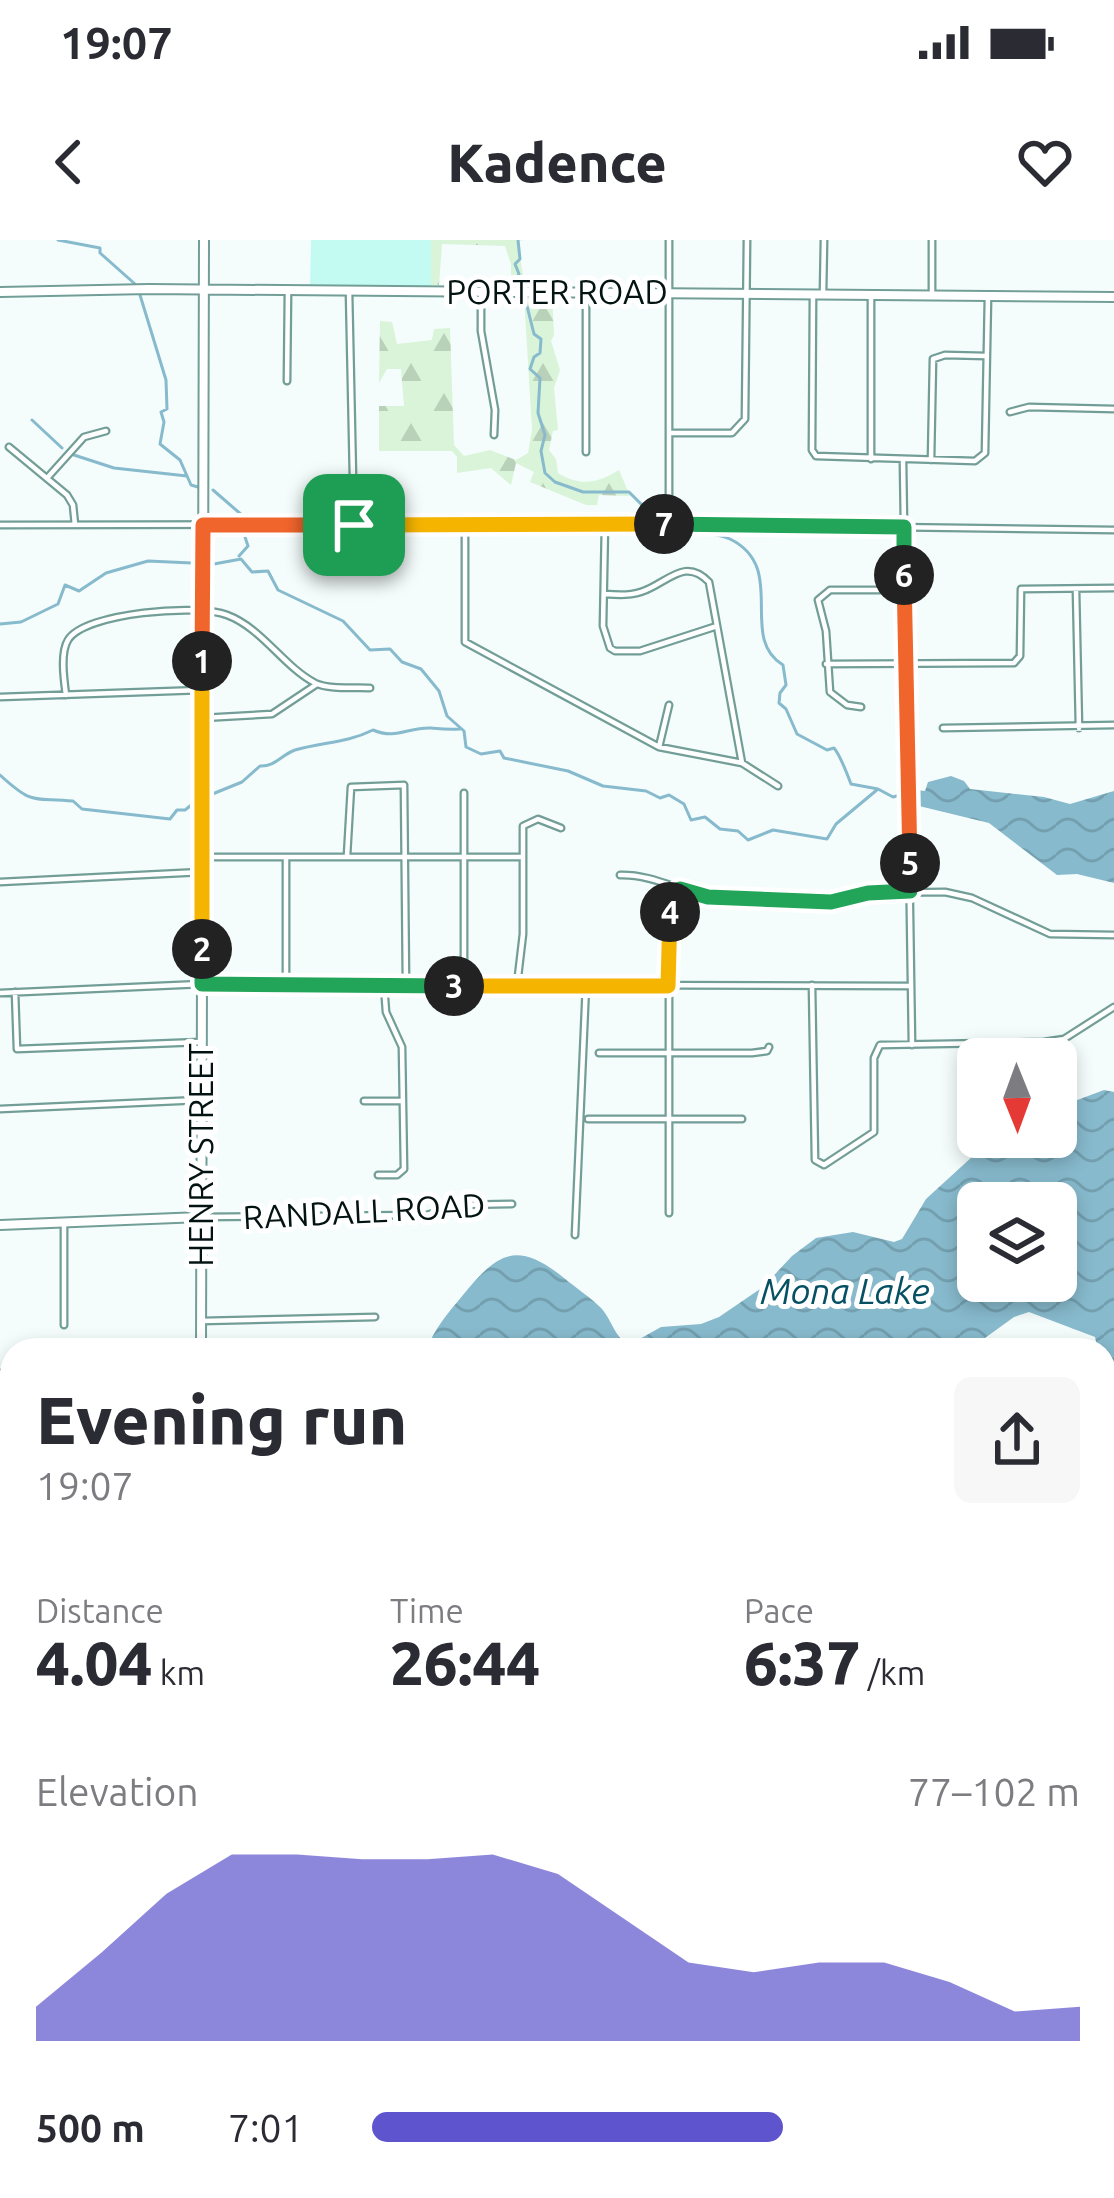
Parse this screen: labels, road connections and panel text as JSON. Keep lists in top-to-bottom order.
{
  "streets": {
    "street": ["PORTER ROAD", "HENRY STREET", "RANDALL ROAD"]
  },
  "crossings": [
    ["PORTER ROAD", "HENRY STREET"],
    ["HENRY STREET", "RANDALL ROAD"]
  ],
  "water": ["Mona Lake"],
  "north": "bottom",
  "page": {
    "status": "19:07",
    "header": "Kadence",
    "pins": [
      "7",
      "6",
      "1",
      "5",
      "4",
      "2",
      "3"
    ],
    "heading": ["Evening run", "19:07"],
    "stats": [
      ["Distance", "4.04 km"],
      ["Time", "26:44"],
      ["Pace", "6:37 /km"]
    ],
    "chart": ["Elevation", "77–102 m"],
    "list": [
      {
        "name": "500 m",
        "note": "7:01"
      }
    ]
  }
}
